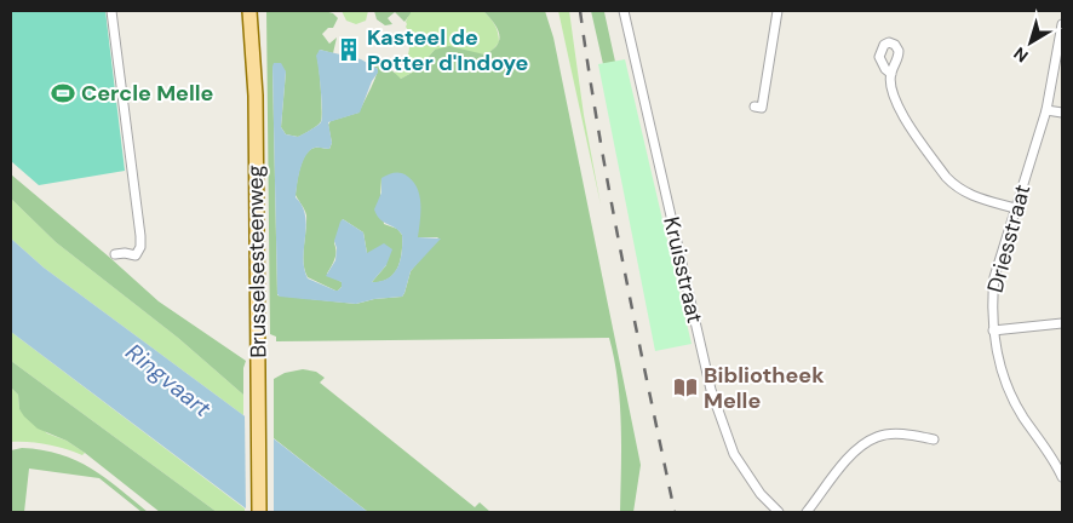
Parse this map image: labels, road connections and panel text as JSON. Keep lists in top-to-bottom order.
{
  "streets": {
    "main road": ["Brusselsesteenweg"],
    "street": ["Driesstraat", "Kruisstraat"]
  },
  "water": ["Ringvaart"],
  "places": {
    "building": ["Kasteel de Potter d'Indoye"],
    "sports": ["Cercle Melle"],
    "library": ["Bibliotheek Melle"]
  },
  "north": "bottom left"
}
